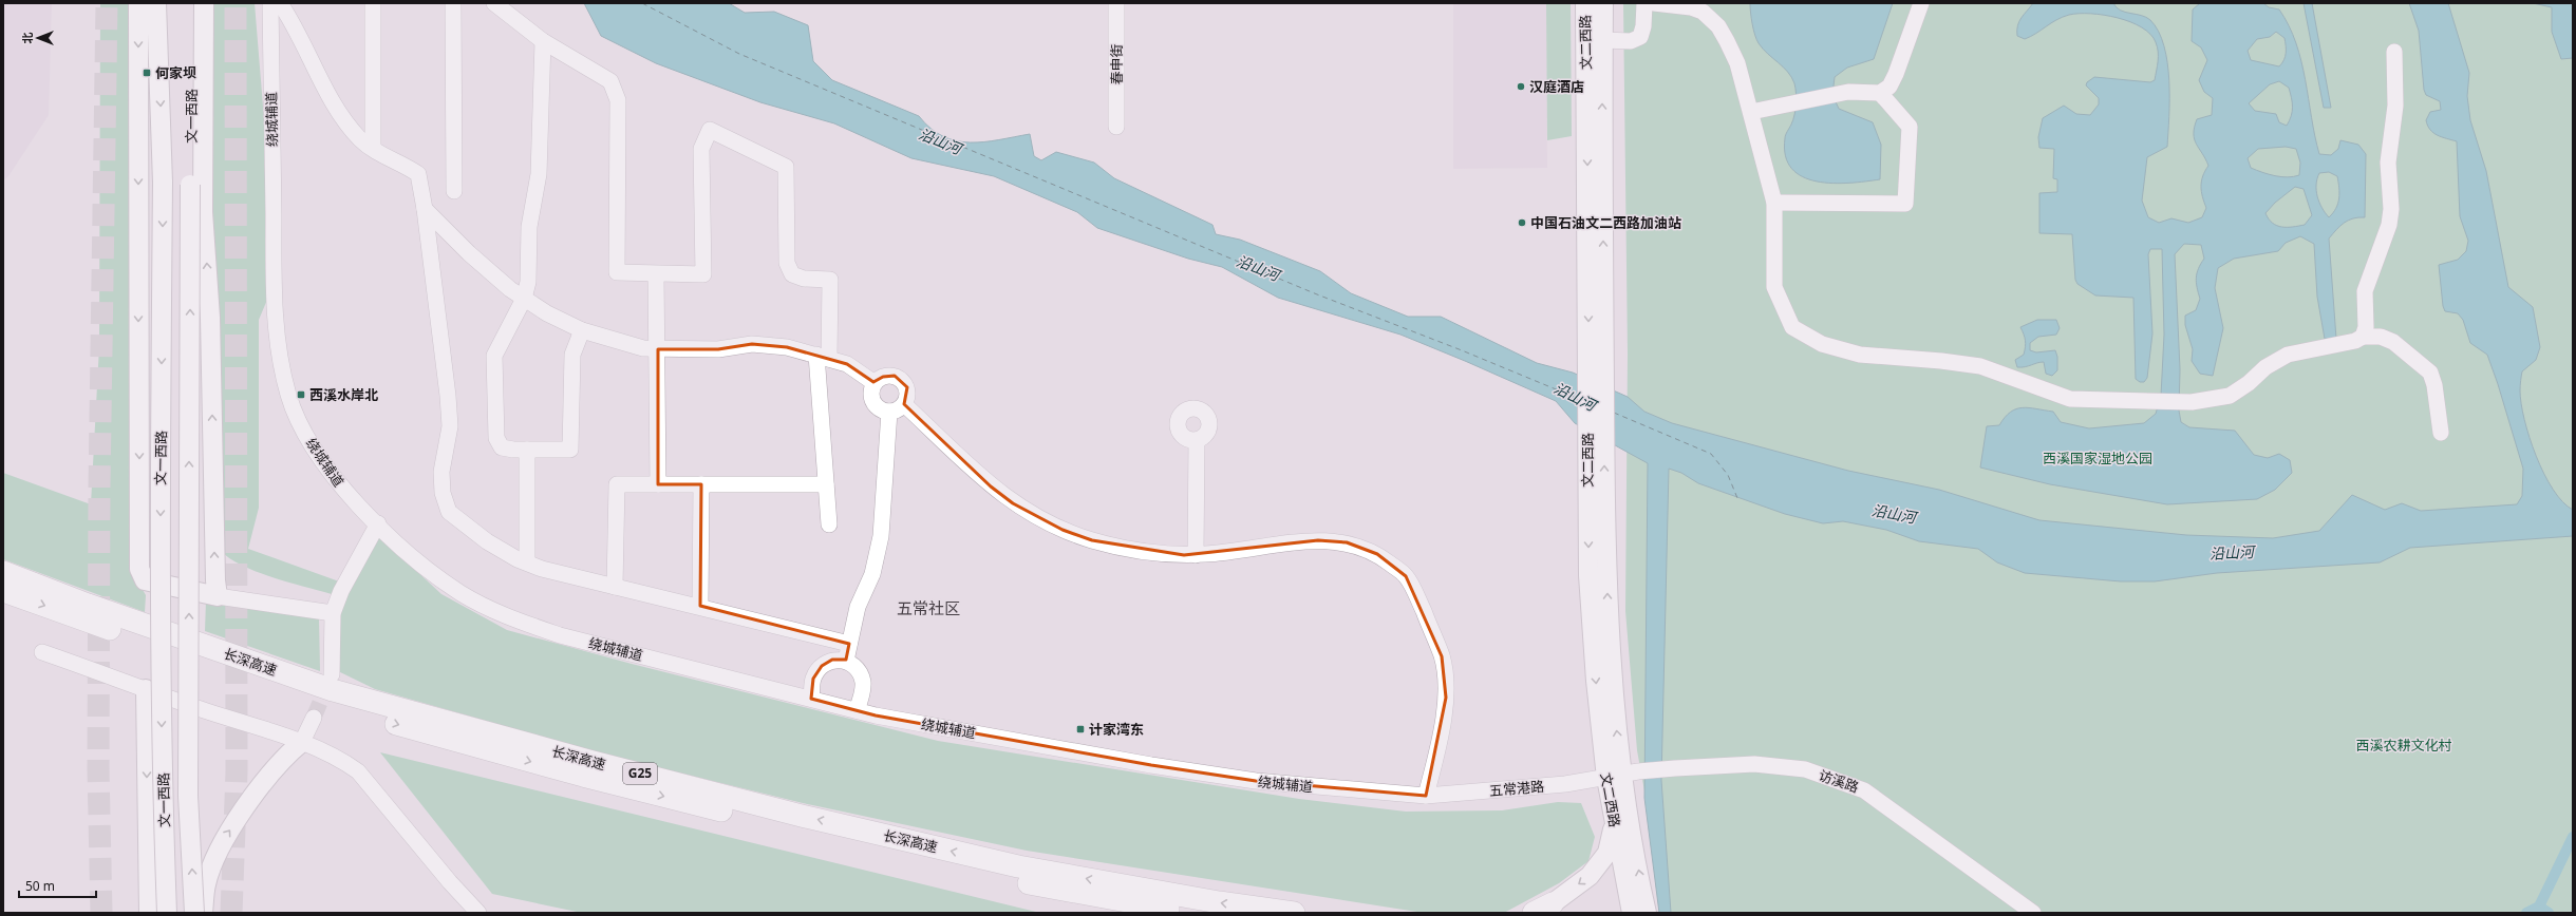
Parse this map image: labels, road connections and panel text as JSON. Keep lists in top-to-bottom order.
{
  "streets": {
    "highway": ["长深高速", "G25"],
    "main road": ["文二西路", "文一西路"],
    "street": [
      "春申街",
      "绕城辅道",
      "访溪路",
      "五常港路"
    ]
  },
  "crossings": [
    ["文二西路", "访溪路"],
    ["文二西路", "五常港路"],
    ["绕城辅道", "五常港路"],
    ["访溪路", "五常港路"]
  ],
  "districts": ["五常社区"],
  "water": ["沿山河"],
  "parks": ["西溪国家湿地公园", "西溪农耕文化村"],
  "places": {
    "transit": ["何家坝", "西溪水岸北", "计家湾东"],
    "other": ["汉庭酒店", "中国石油文二西路加油站"]
  },
  "scale_bar": "50 m",
  "north": "left"
}
